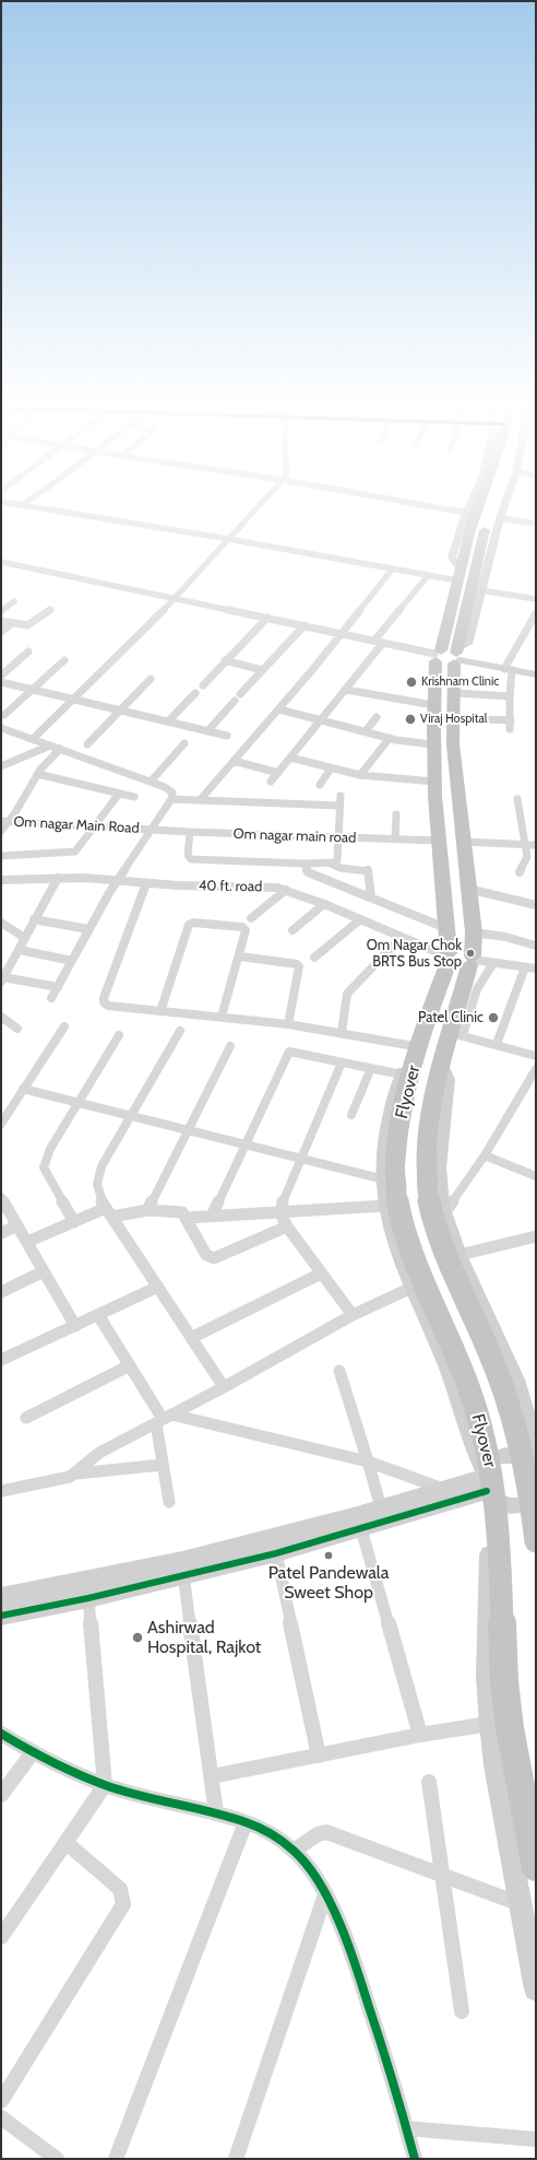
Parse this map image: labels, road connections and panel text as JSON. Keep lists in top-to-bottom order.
{
  "streets": {
    "highway": ["Flyover"],
    "street": ["Om nagar Main Road", "Om nagar main road", "40 ft. road"]
  },
  "crossings": [
    ["Om nagar Main Road", "Om nagar main road"],
    ["Om nagar main road", "Flyover"],
    ["40 ft. road", "Flyover"]
  ],
  "places": [
    "Krishnam Clinic",
    "Viraj Hospital",
    "Om Nagar Chok BRTS Bus Stop",
    "Patel Clinic",
    "Patel Pandewala Sweet Shop",
    "Ashirwad Hospital, Rajkot"
  ]
}
